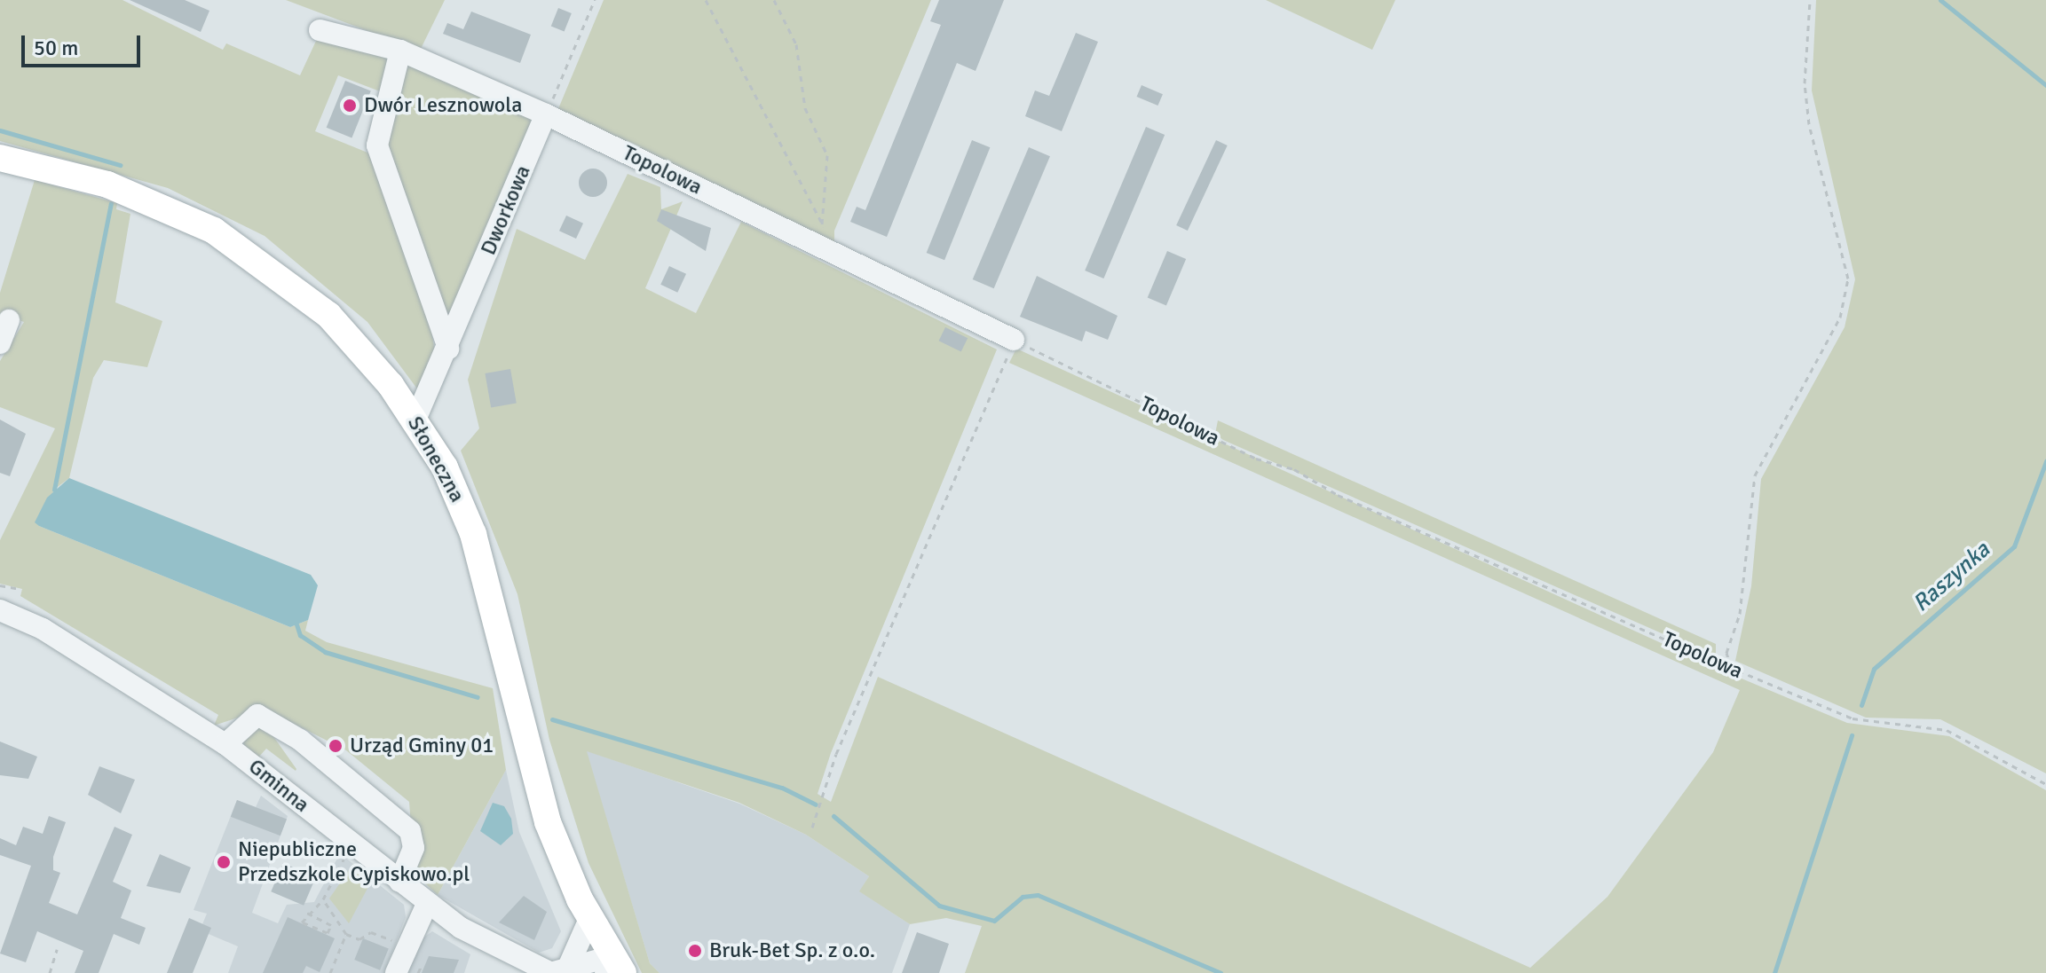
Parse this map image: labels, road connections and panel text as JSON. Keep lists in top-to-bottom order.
{
  "streets": {
    "main road": ["Słoneczna"],
    "street": ["Topolowa", "Dworkowa", "Gminna"]
  },
  "crossings": [
    ["Topolowa", "Dworkowa"],
    ["Dworkowa", "Słoneczna"]
  ],
  "water": ["Raszynka"],
  "places": [
    "Dwór Lesznowola",
    "Urząd Gminy 01",
    "Niepubliczne Przedszkole Cypiskowo.pl",
    "Bruk-Bet Sp. z o.o."
  ],
  "scale_bar": "50 m"
}
